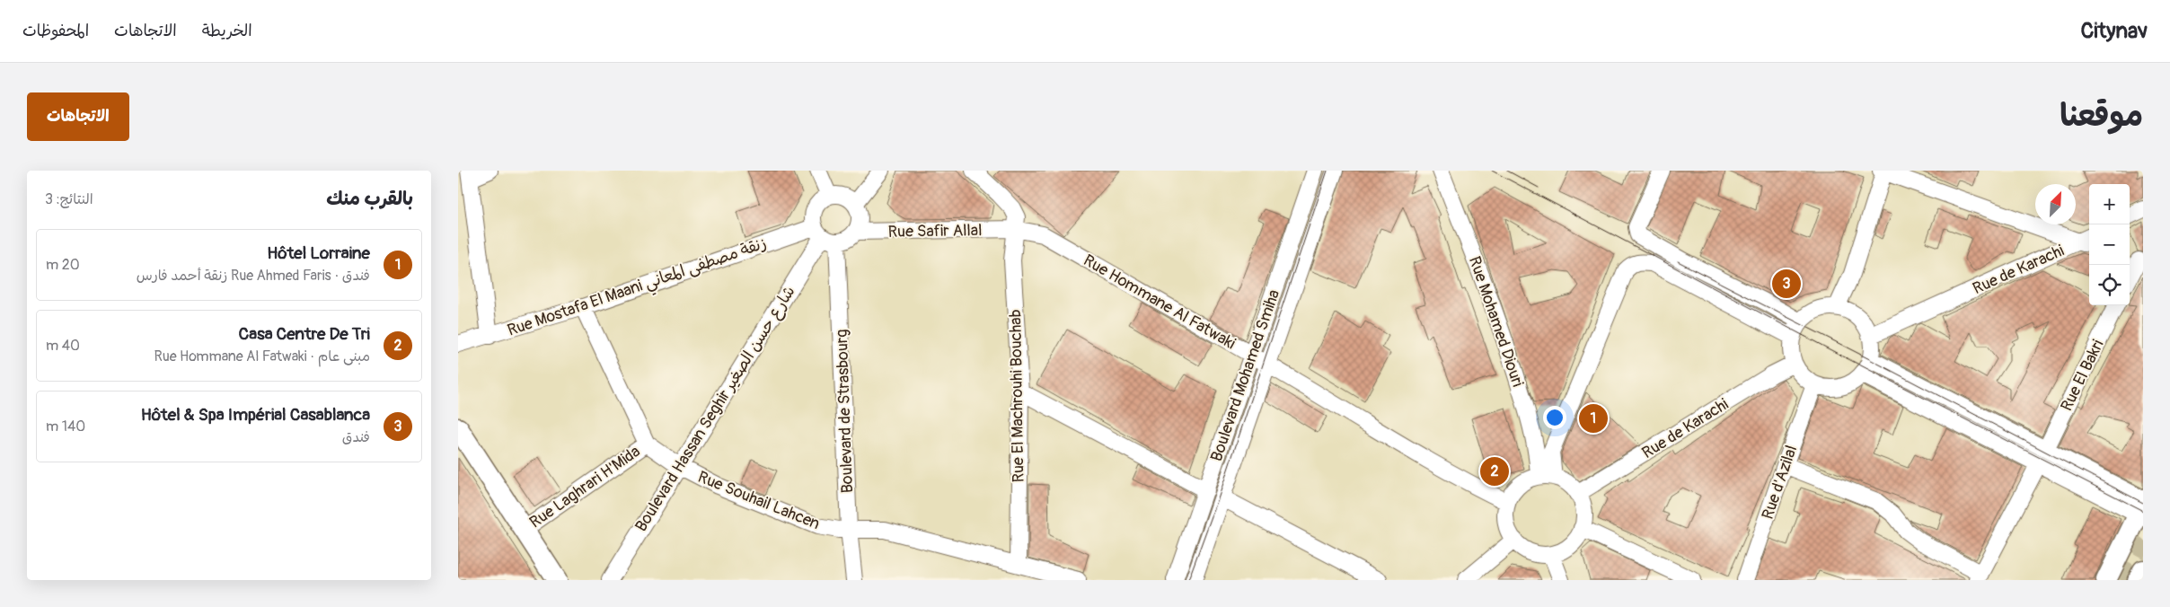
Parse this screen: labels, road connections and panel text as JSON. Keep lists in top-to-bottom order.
{
  "streets": {
    "street": [
      "Rue Safir Allal",
      "Rue de Karachi",
      "Rue Mostafa El Maani زنقة مصطفى المعاني",
      "Rue Hommane Al Fatwaki",
      "Rue Mohamed Diouri",
      "Boulevard Mohamed Smiha",
      "Rue El Bakri",
      "Rue El Machrouhi Bouchab",
      "Boulevard Hassan Seghir شارع حسن الصغير",
      "Boulevard de Strasbourg",
      "Rue d'Azilal",
      "Rue Laghrari H'Mida",
      "Rue Souhail Lahcen"
    ]
  },
  "crossings": [
    ["Rue Safir Allal", "Rue Mostafa El Maani زنقة مصطفى المعاني"],
    ["Rue Safir Allal", "Rue Hommane Al Fatwaki"],
    ["Rue Safir Allal", "Rue El Machrouhi Bouchab"],
    ["Rue Safir Allal", "Boulevard Hassan Seghir شارع حسن الصغير"],
    ["Rue Safir Allal", "Boulevard de Strasbourg"],
    ["Rue de Karachi", "Rue Hommane Al Fatwaki"],
    ["Rue de Karachi", "Rue Mohamed Diouri"],
    ["Rue de Karachi", "Rue d'Azilal"],
    ["Rue Mostafa El Maani زنقة مصطفى المعاني", "Boulevard Hassan Seghir شارع حسن الصغير"],
    ["Rue Mostafa El Maani زنقة مصطفى المعاني", "Boulevard de Strasbourg"],
    ["Rue Hommane Al Fatwaki", "Rue Mohamed Diouri"],
    ["Rue Hommane Al Fatwaki", "Boulevard Mohamed Smiha"],
    ["Rue Hommane Al Fatwaki", "Rue El Machrouhi Bouchab"],
    ["Rue El Machrouhi Bouchab", "Rue Souhail Lahcen"],
    ["Boulevard Hassan Seghir شارع حسن الصغير", "Boulevard de Strasbourg"],
    ["Boulevard Hassan Seghir شارع حسن الصغير", "Rue Souhail Lahcen"],
    ["Boulevard de Strasbourg", "Rue Souhail Lahcen"],
    ["Rue Laghrari H'Mida", "Rue Souhail Lahcen"]
  ],
  "north": "top right",
  "page": {
    "header": "Citynav",
    "nav": ["الخريطة", "الاتجاهات", "المحفوظات"],
    "title": "موقعنا",
    "buttons": "الاتجاهات",
    "heading": ["بالقرب منك", "النتائج: 3"],
    "map_buttons": ["+", "−"],
    "list": [
      {
        "mark": "1",
        "name": "Hôtel Lorraine",
        "note": "فندق · Rue Ahmed Faris زنقة أحمد فارس",
        "value": "20 m"
      },
      {
        "mark": "2",
        "name": "Casa Centre De Tri",
        "note": "مبنى عام · Rue Hommane Al Fatwaki",
        "value": "40 m"
      },
      {
        "mark": "3",
        "name": "Hôtel & Spa Impérial Casablanca",
        "note": "فندق",
        "value": "140 m"
      }
    ],
    "pins": ["3", "1", "2"]
  }
}
